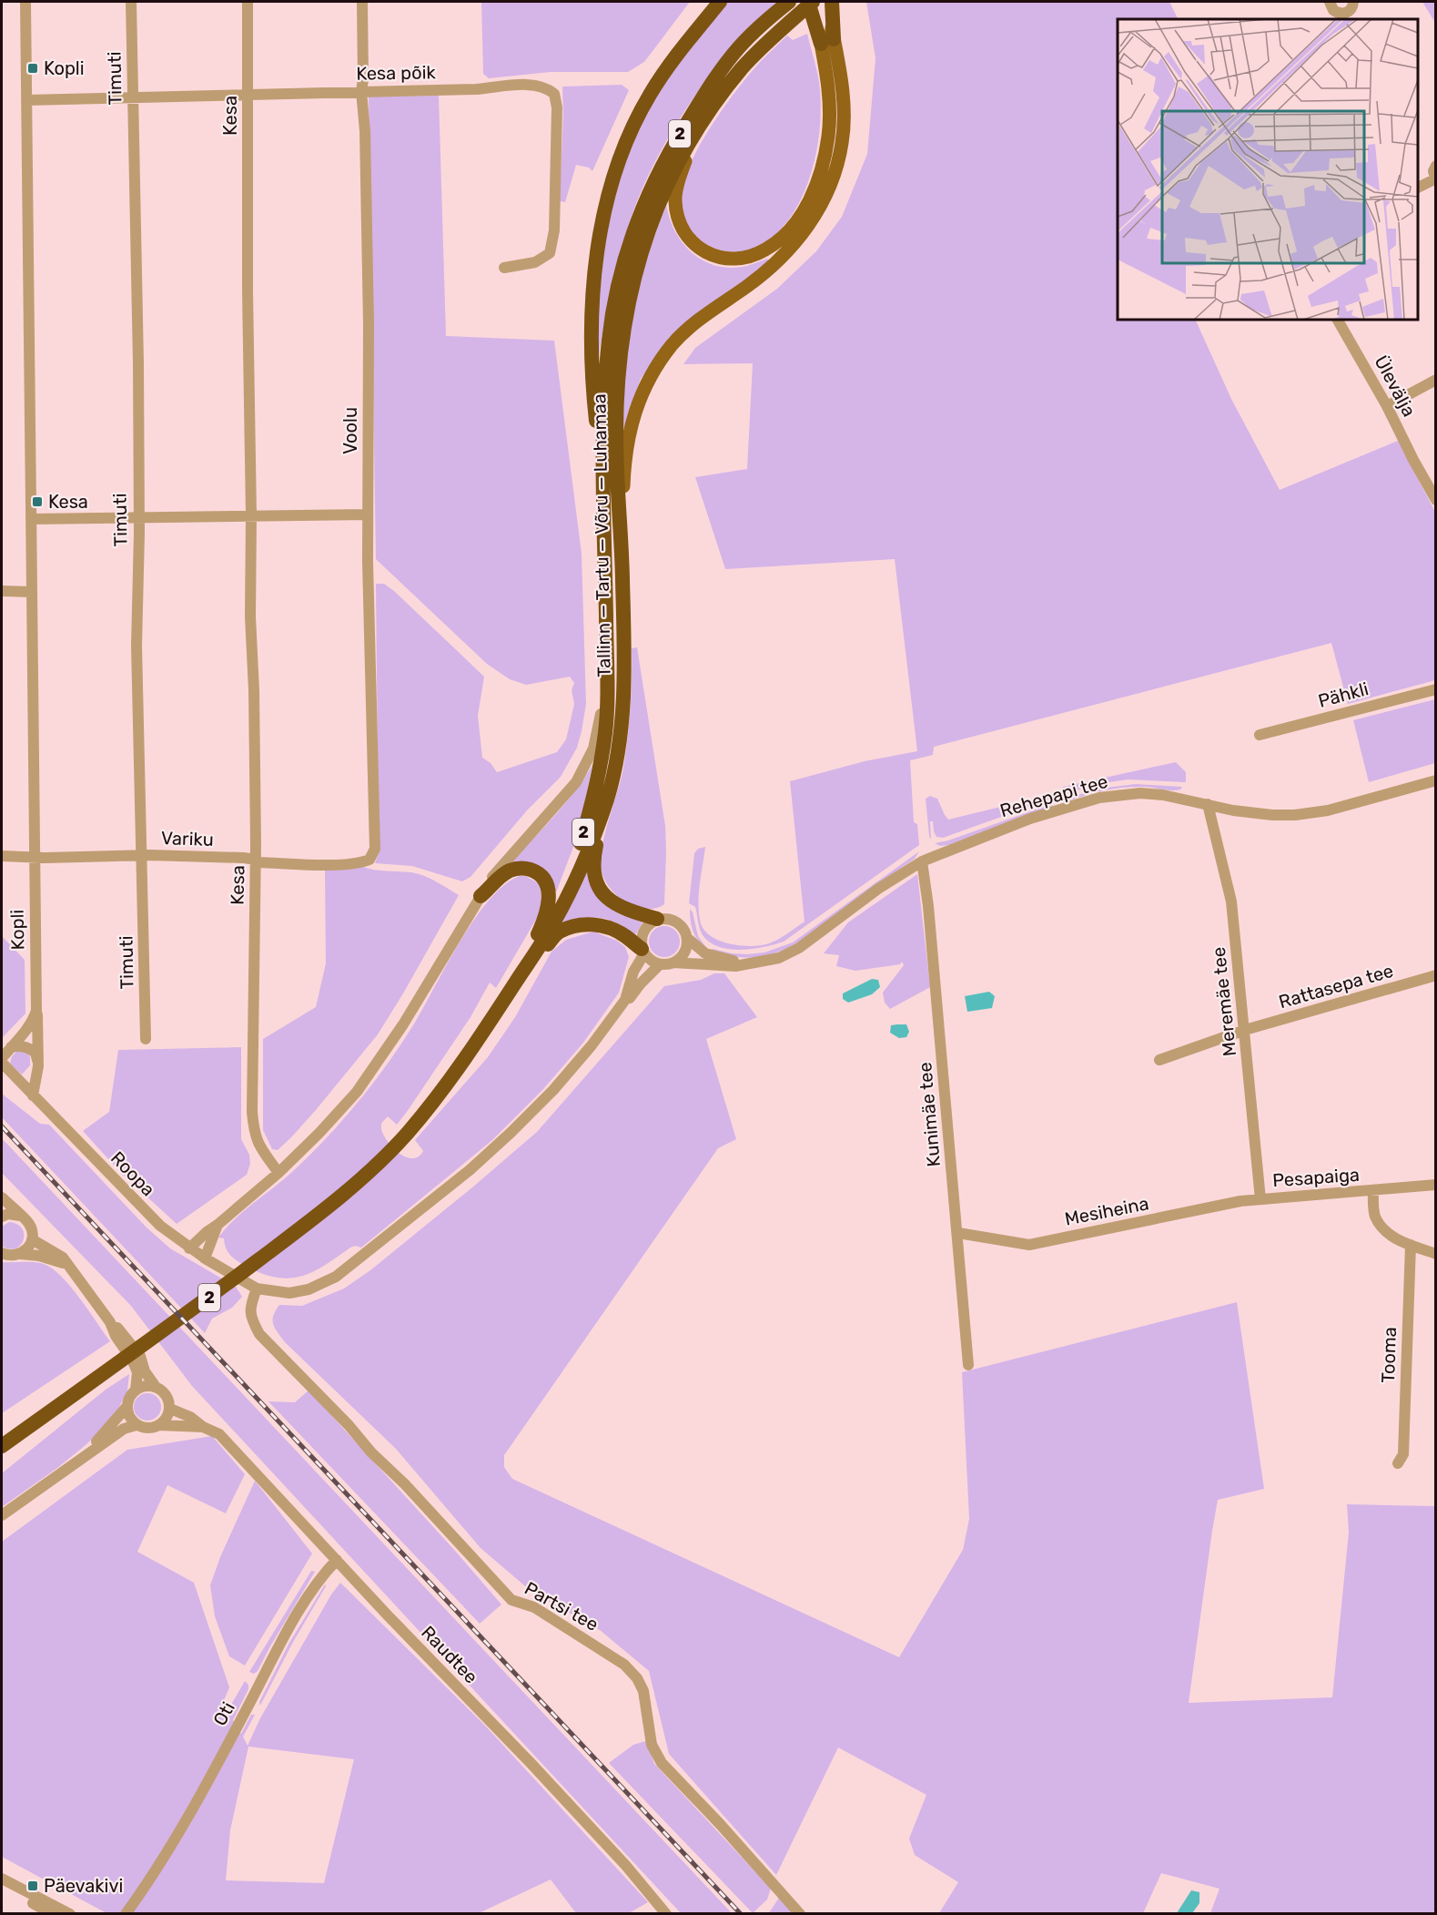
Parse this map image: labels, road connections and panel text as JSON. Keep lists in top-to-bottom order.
{
  "streets": {
    "highway": ["2", "Tallinn — Tartu — Võru — Luhamaa"],
    "street": [
      "Kesa põik",
      "Timuti",
      "Kesa",
      "Ülevälja",
      "Voolu",
      "Pähkli",
      "Rehepapi tee",
      "Variku",
      "Kopli",
      "Rattasepa tee",
      "Meremäe tee",
      "Kunimäe tee",
      "Roopa",
      "Pesapaiga",
      "Mesiheina",
      "Tooma",
      "Partsi tee",
      "Raudtee",
      "Oti"
    ]
  },
  "crossings": [
    ["Kesa põik", "Timuti"],
    ["Kesa põik", "Kesa"],
    ["Kesa põik", "Voolu"],
    ["Kesa põik", "Kopli"],
    ["Timuti", "Variku"],
    ["Kesa", "Variku"],
    ["Voolu", "Variku"],
    ["Rehepapi tee", "Meremäe tee"],
    ["Rehepapi tee", "Kunimäe tee"],
    ["Variku", "Kopli"],
    ["Kopli", "Roopa"],
    ["Rattasepa tee", "Meremäe tee"],
    ["Meremäe tee", "Pesapaiga"],
    ["Meremäe tee", "Mesiheina"],
    ["Kunimäe tee", "Mesiheina"],
    ["Roopa", "Partsi tee"],
    ["Pesapaiga", "Mesiheina"],
    ["Pesapaiga", "Tooma"],
    ["Raudtee", "Oti"]
  ],
  "places": {
    "transit": ["Kopli", "Kesa", "Päevakivi"]
  }
}
